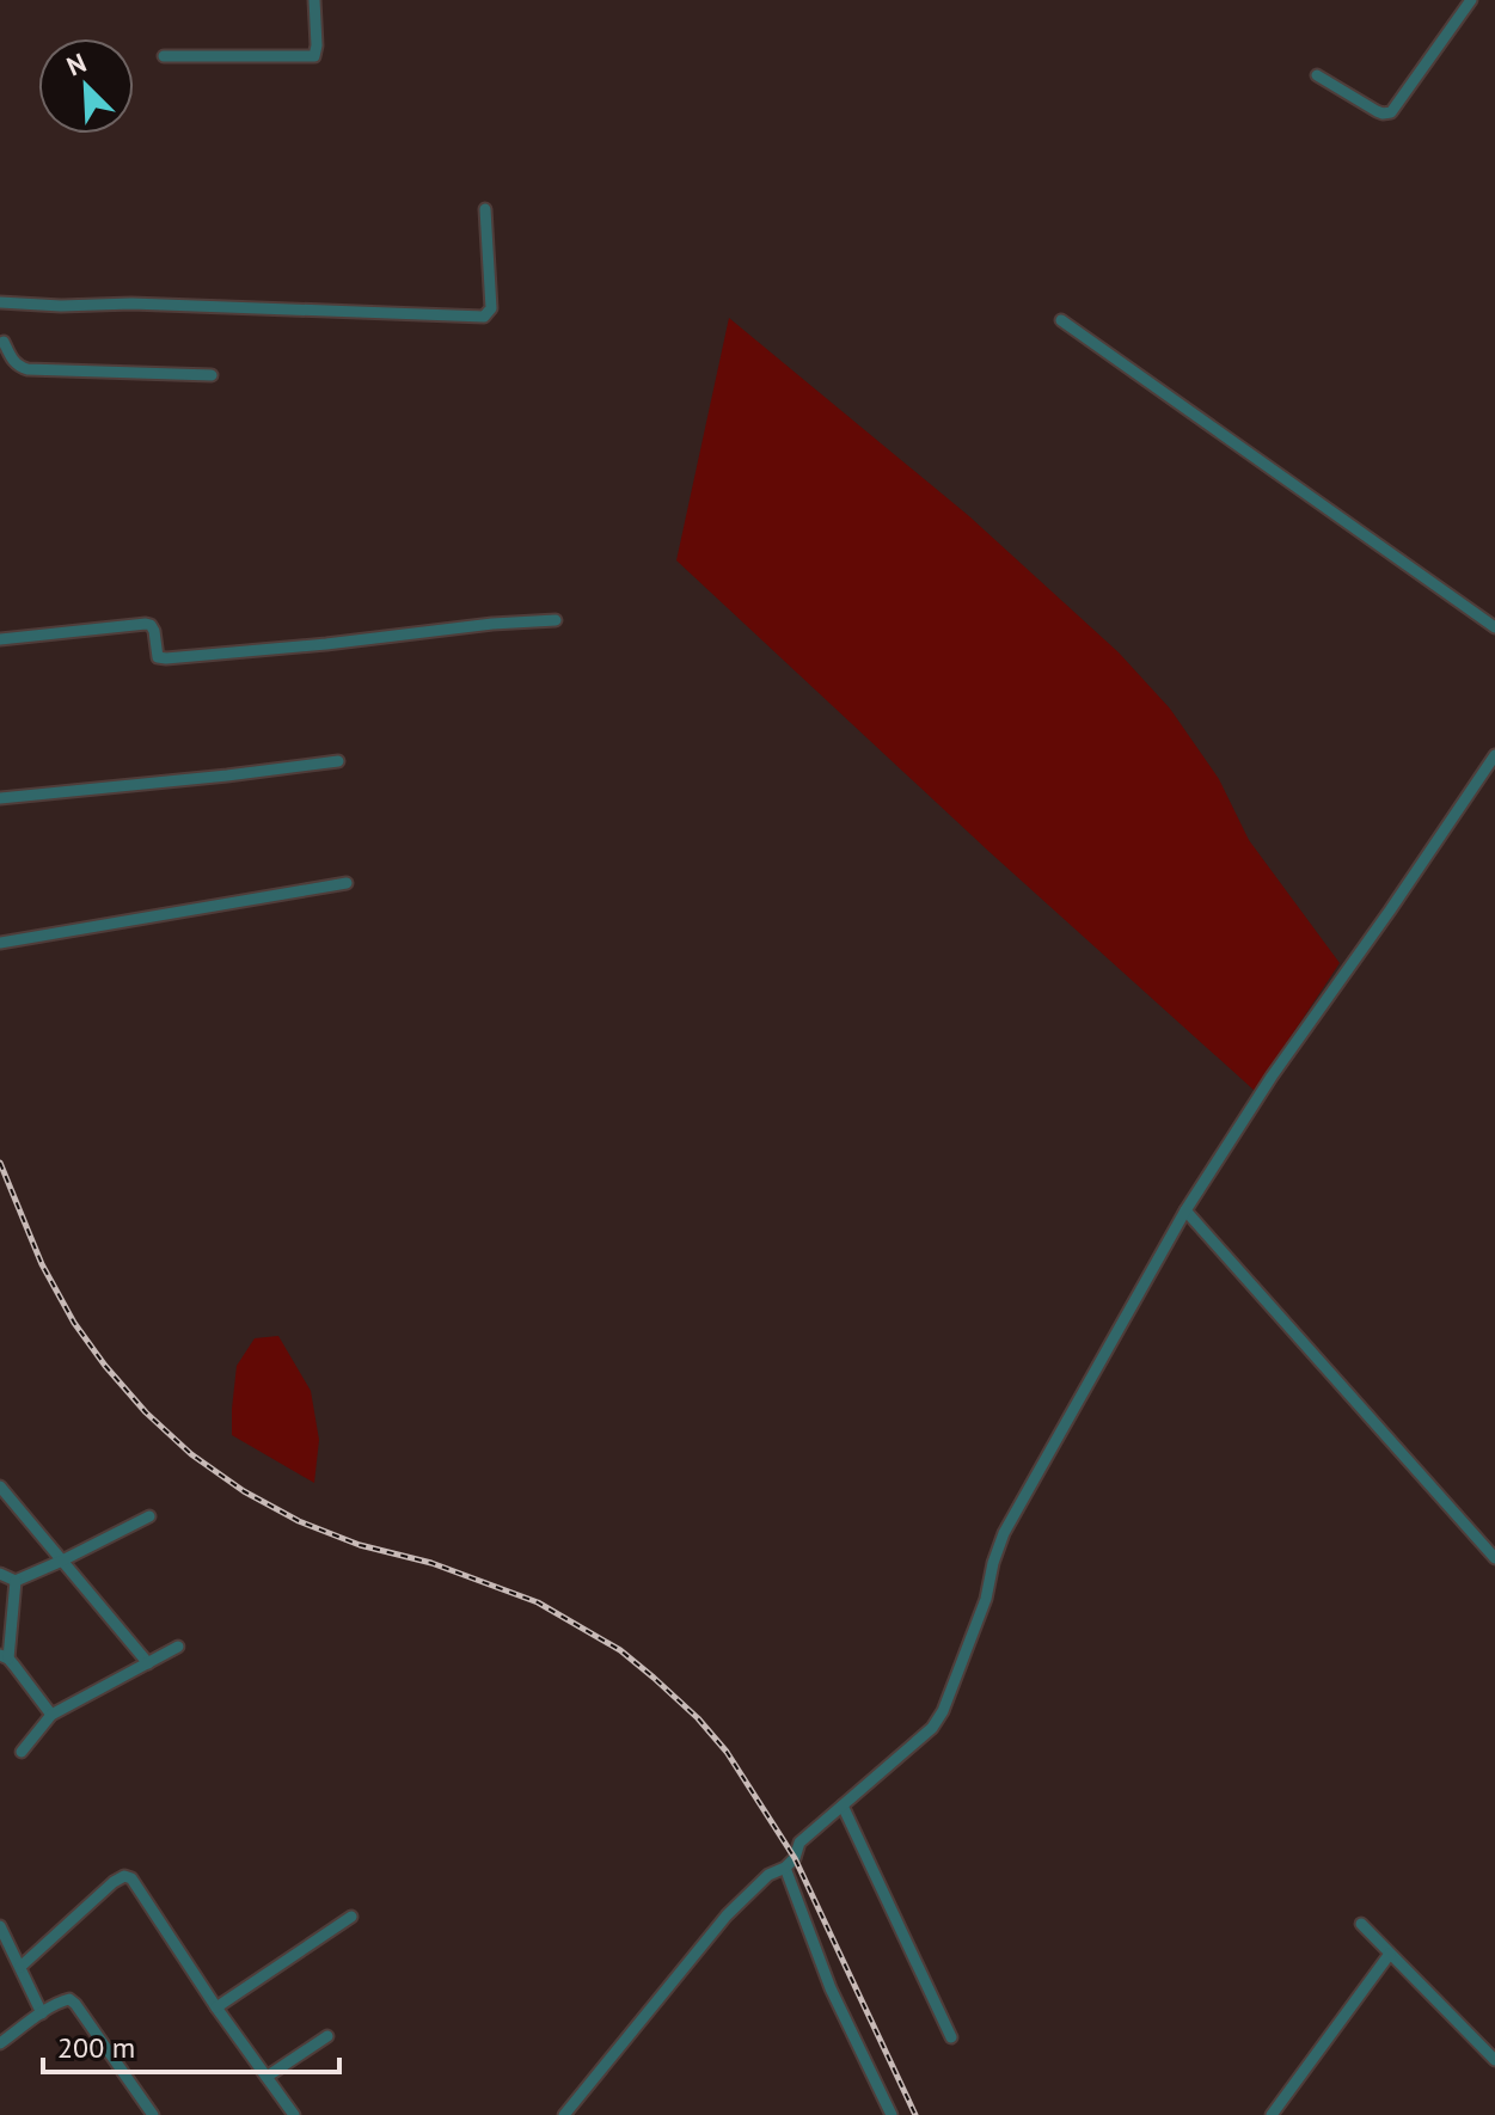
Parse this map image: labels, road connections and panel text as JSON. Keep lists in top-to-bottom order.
{
  "scale_bar": "200 m",
  "north": "top left"
}
